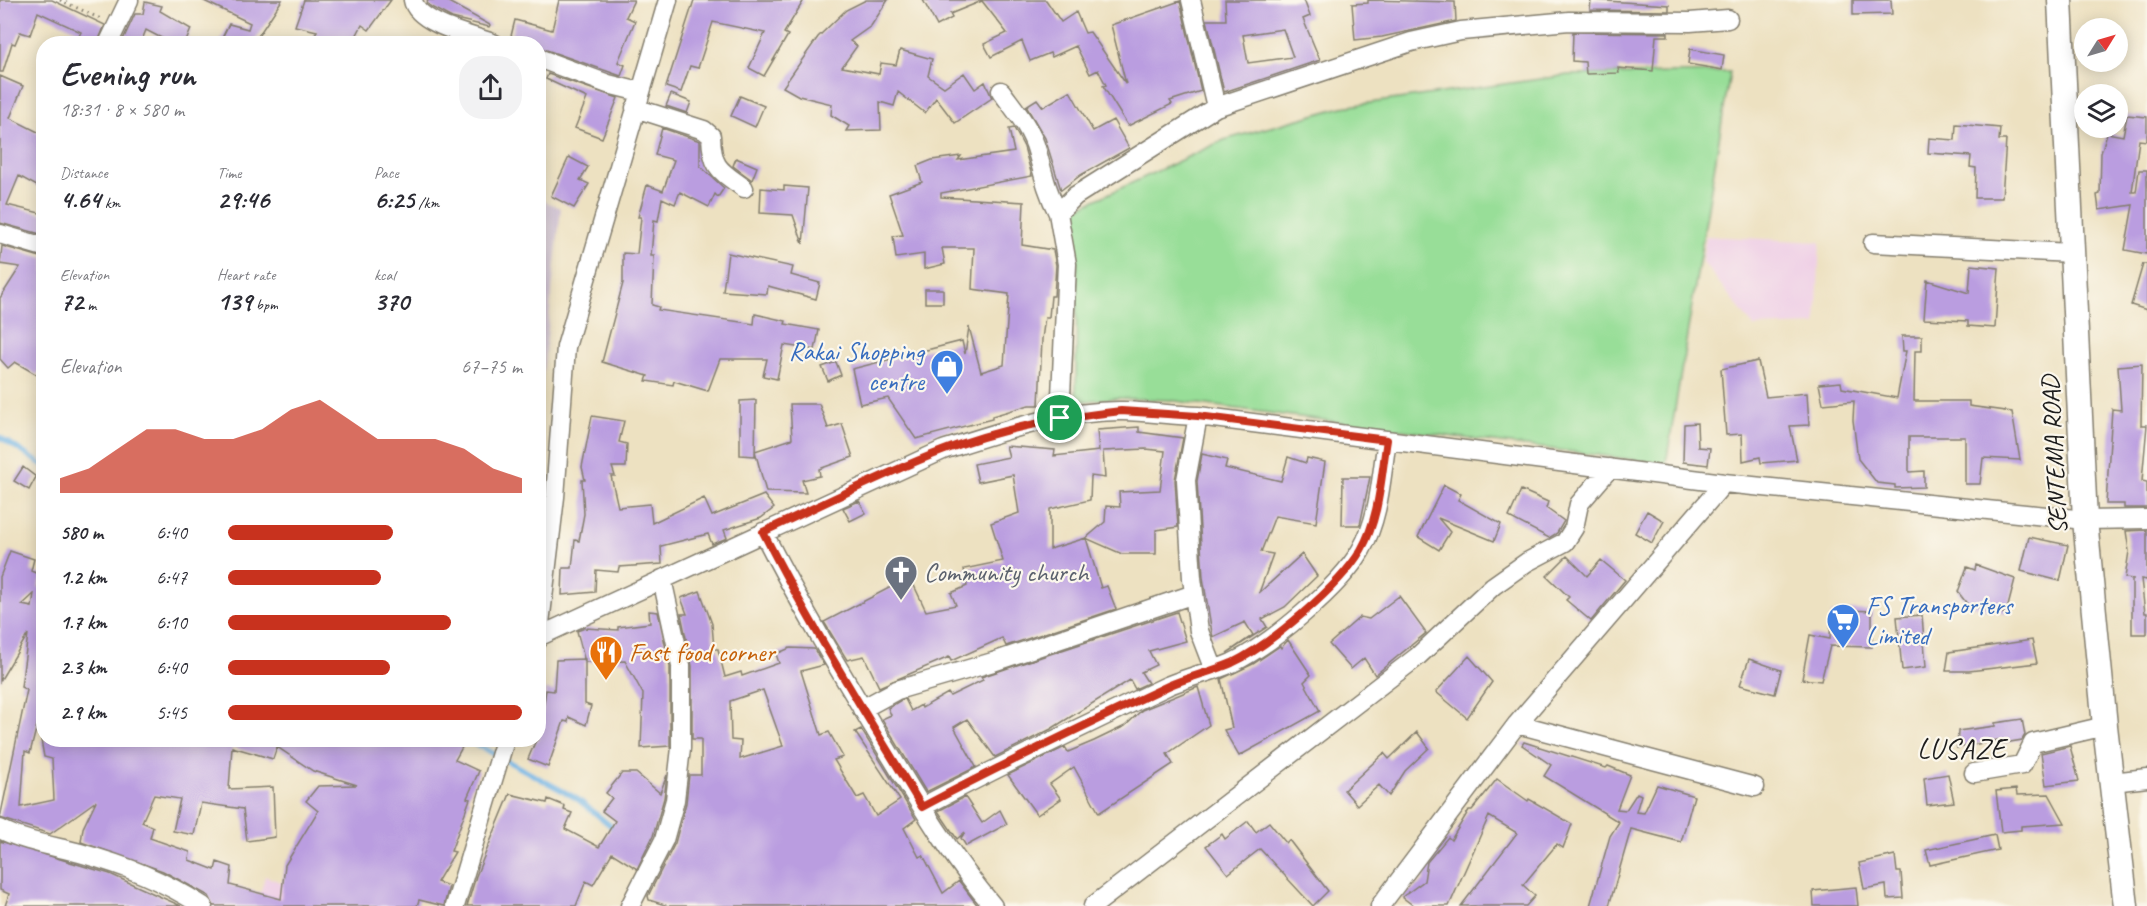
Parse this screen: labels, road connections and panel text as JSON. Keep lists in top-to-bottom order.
{
  "streets": {
    "main road": ["SENTEMA ROAD"]
  },
  "districts": ["LUSAZE"],
  "places": {
    "shop": ["Rakai Shopping centre"],
    "church": ["Community church"],
    "supermarket": ["FS Transporters Limited"],
    "restaurant": ["Fast food corner"]
  },
  "north": "top right",
  "page": {
    "heading": ["Evening run", "18:31 · 8 × 580 m"],
    "stats": [
      ["Distance", "4.64 km"],
      ["Time", "29:46"],
      ["Pace", "6:25 /km"],
      ["Elevation", "72 m"],
      ["Heart rate", "139 bpm"],
      ["kcal", "370"]
    ],
    "chart": ["Elevation", "67–75 m"],
    "list": [
      {
        "name": "580 m",
        "note": "6:40"
      },
      {
        "name": "1.2 km",
        "note": "6:47"
      },
      {
        "name": "1.7 km",
        "note": "6:10"
      },
      {
        "name": "2.3 km",
        "note": "6:40"
      },
      {
        "name": "2.9 km",
        "note": "5:45"
      }
    ]
  }
}
